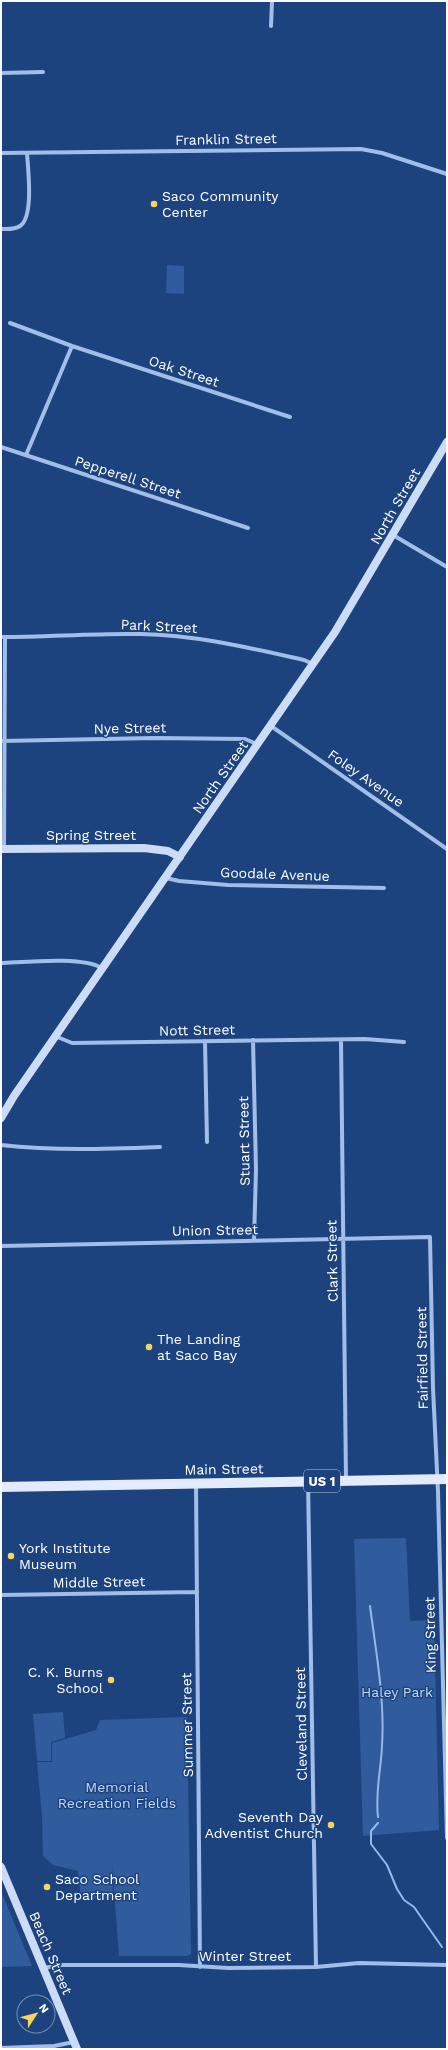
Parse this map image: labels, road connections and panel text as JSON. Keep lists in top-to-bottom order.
{
  "streets": {
    "main road": [
      "North Street",
      "Spring Street",
      "Main Street",
      "US 1",
      "Beach Street"
    ],
    "street": [
      "Franklin Street",
      "Oak Street",
      "Pepperell Street",
      "Park Street",
      "Nye Street",
      "Foley Avenue",
      "Goodale Avenue",
      "Nott Street",
      "Stuart Street",
      "Union Street",
      "Clark Street",
      "Fairfield Street",
      "Middle Street",
      "King Street",
      "Cleveland Street",
      "Summer Street",
      "Winter Street"
    ]
  },
  "crossings": [
    ["North Street", "Park Street"],
    ["North Street", "Nye Street"],
    ["North Street", "Foley Avenue"],
    ["North Street", "Spring Street"],
    ["North Street", "Goodale Avenue"],
    ["North Street", "Nott Street"],
    ["Nott Street", "Stuart Street"],
    ["Nott Street", "Clark Street"],
    ["Stuart Street", "Union Street"],
    ["Union Street", "Clark Street"],
    ["Union Street", "Fairfield Street"],
    ["Clark Street", "Main Street"],
    ["Fairfield Street", "Main Street"],
    ["Fairfield Street", "King Street"],
    ["Main Street", "King Street"],
    ["Main Street", "Cleveland Street"],
    ["Main Street", "Summer Street"],
    ["Middle Street", "Summer Street"],
    ["Cleveland Street", "Winter Street"],
    ["Summer Street", "Winter Street"],
    ["Beach Street", "Winter Street"]
  ],
  "parks": ["Haley Park", "Memorial Recreation Fields"],
  "places": [
    "Saco Community Center",
    "The Landing at Saco Bay",
    "York Institute Museum",
    "C. K. Burns School",
    "Seventh Day Adventist Church",
    "Saco School Department"
  ],
  "north": "top right"
}
